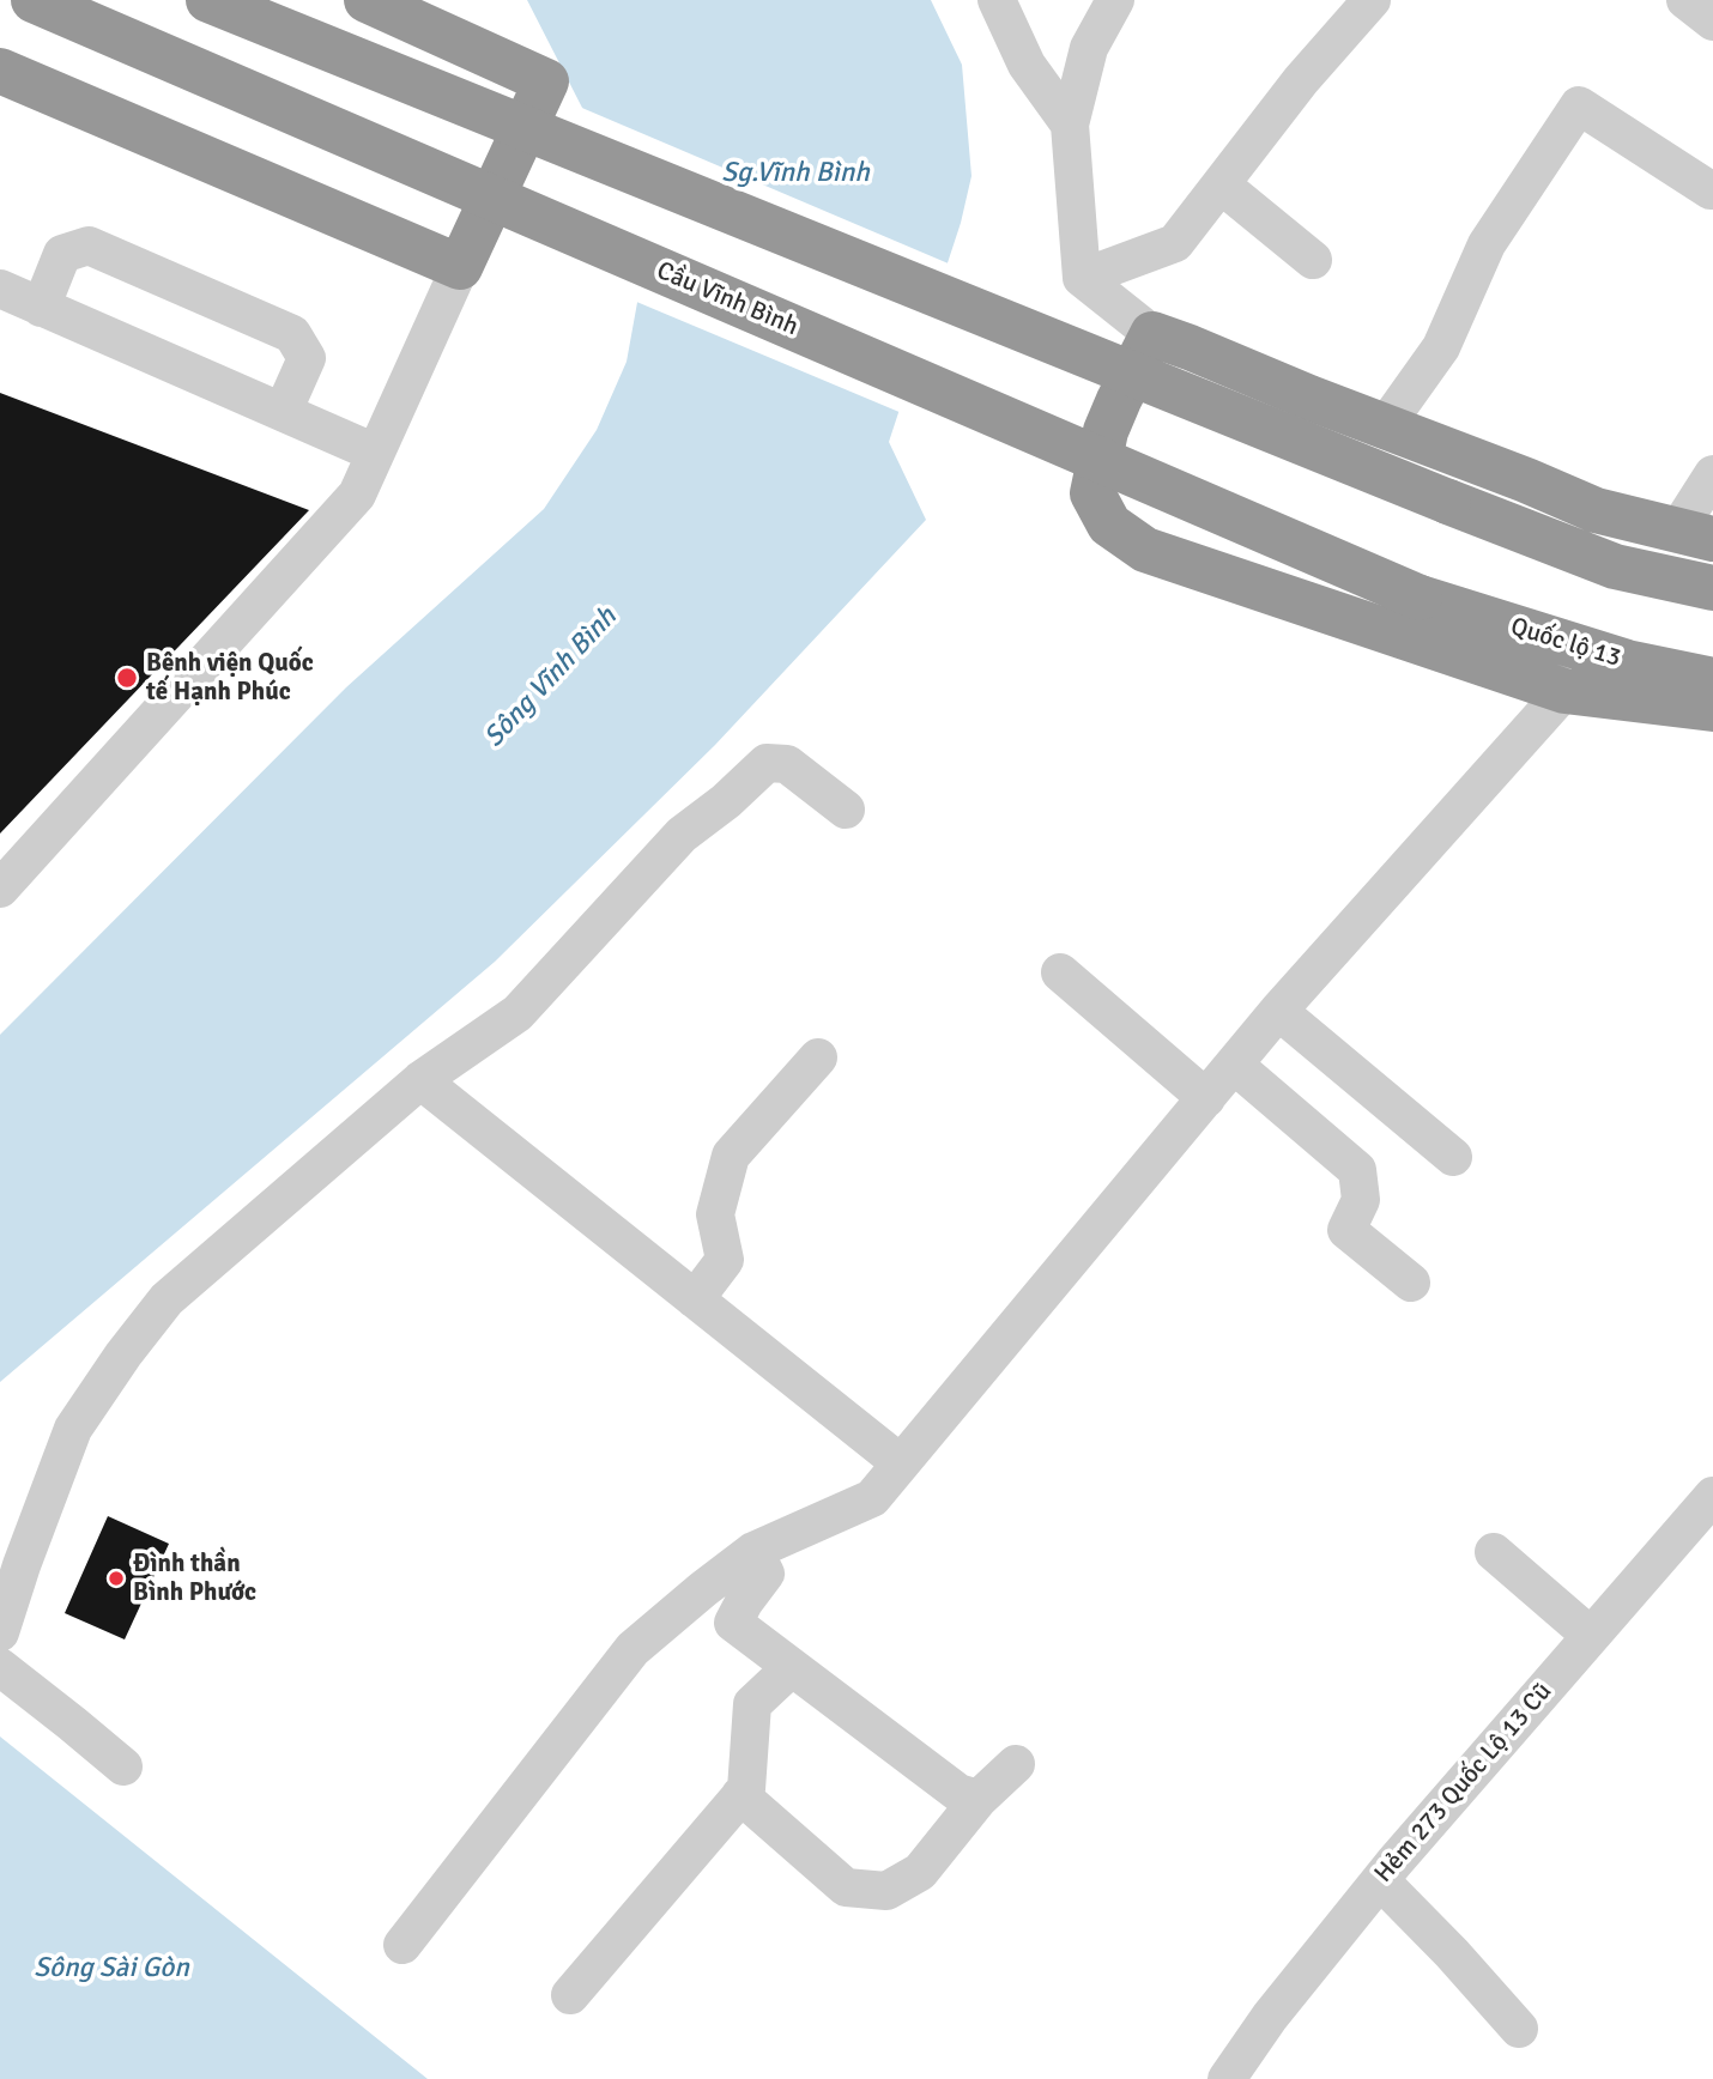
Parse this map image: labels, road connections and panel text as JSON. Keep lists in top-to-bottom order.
{
  "streets": {
    "highway": ["Cầu Vĩnh Bình", "Quốc lộ 13"],
    "street": ["Hẻm 273 Quốc Lộ 13 Cũ"]
  },
  "crossings": [
    ["Cầu Vĩnh Bình", "Quốc lộ 13"]
  ],
  "water": ["Sg.Vĩnh Bình", "Sông Vĩnh Bình", "Sông Sài Gòn"],
  "places": ["Bệnh viện Quốc tế Hạnh Phúc", "Đình thần Bình Phước"]
}
